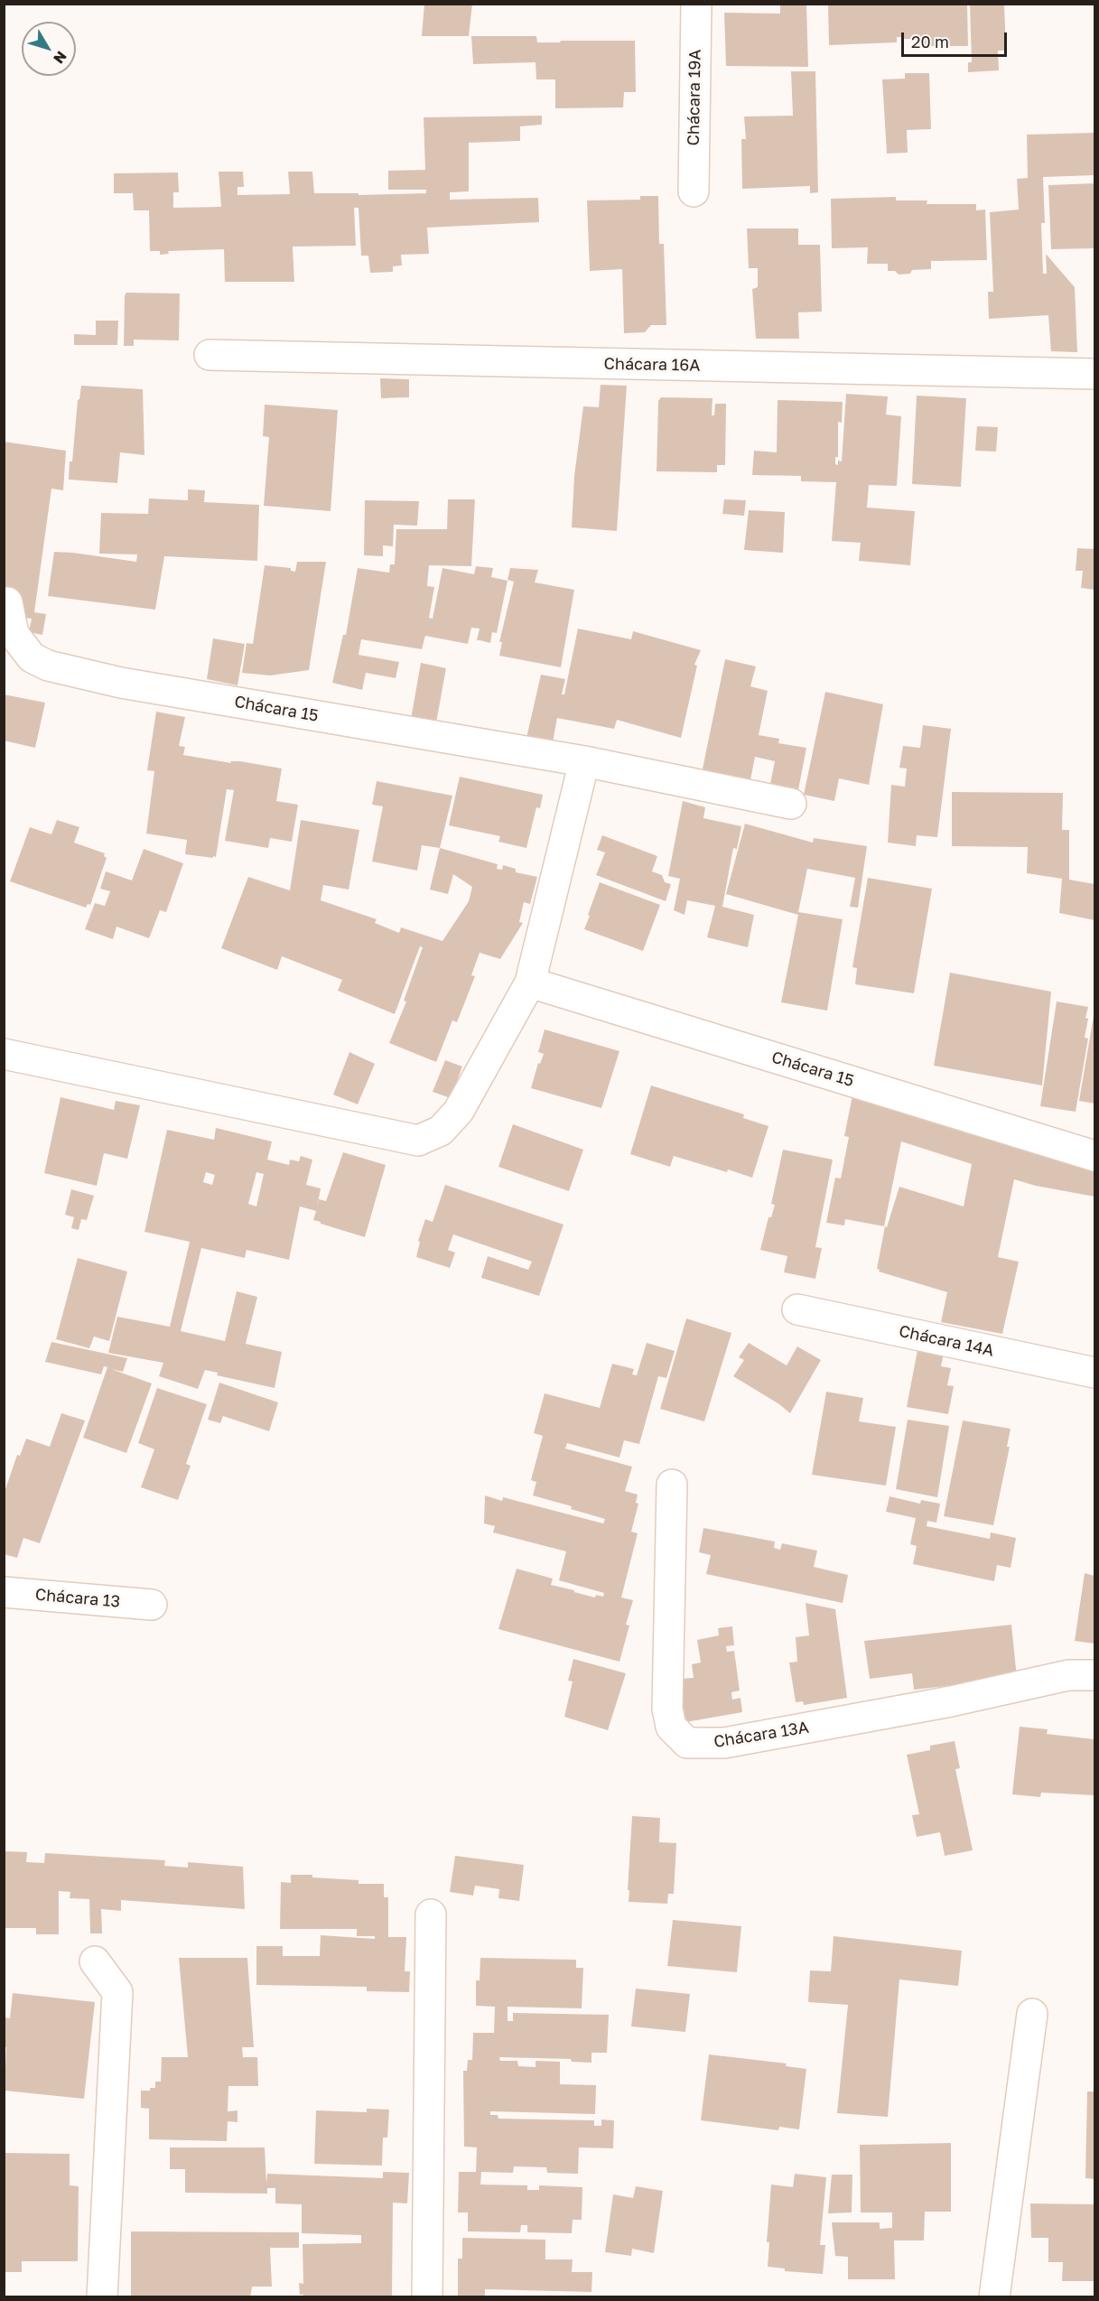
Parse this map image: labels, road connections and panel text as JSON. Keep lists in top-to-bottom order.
{
  "streets": {
    "street": [
      "Chácara 19A",
      "Chácara 16A",
      "Chácara 15",
      "Chácara 14A",
      "Chácara 13",
      "Chácara 13A"
    ]
  },
  "scale_bar": "20 m",
  "north": "bottom right"
}
